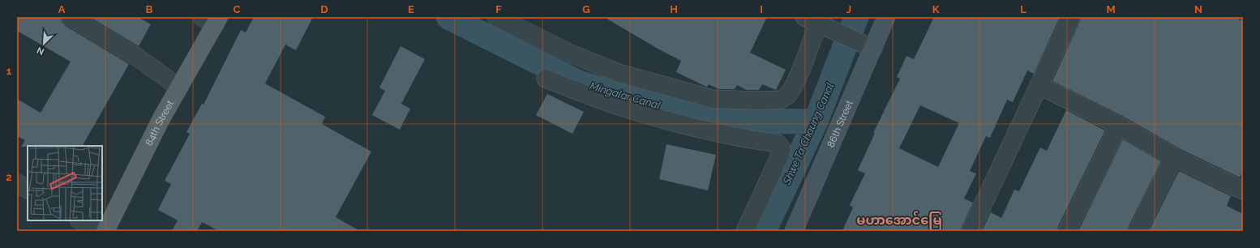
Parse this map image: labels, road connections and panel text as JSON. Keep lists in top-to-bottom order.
{
  "streets": {
    "main road": ["84th Street", "86th Street"]
  },
  "districts": ["မဟာအောင်မြေ"],
  "water": ["Mingalar Canal", "Shwe Ta Chaung Canal"],
  "north": "bottom left",
  "grid": {
    "columns": [
      "A",
      "B",
      "C",
      "D",
      "E",
      "F",
      "G",
      "H",
      "I",
      "J",
      "K",
      "L",
      "M",
      "N"
    ],
    "rows": ["1", "2"]
  }
}
